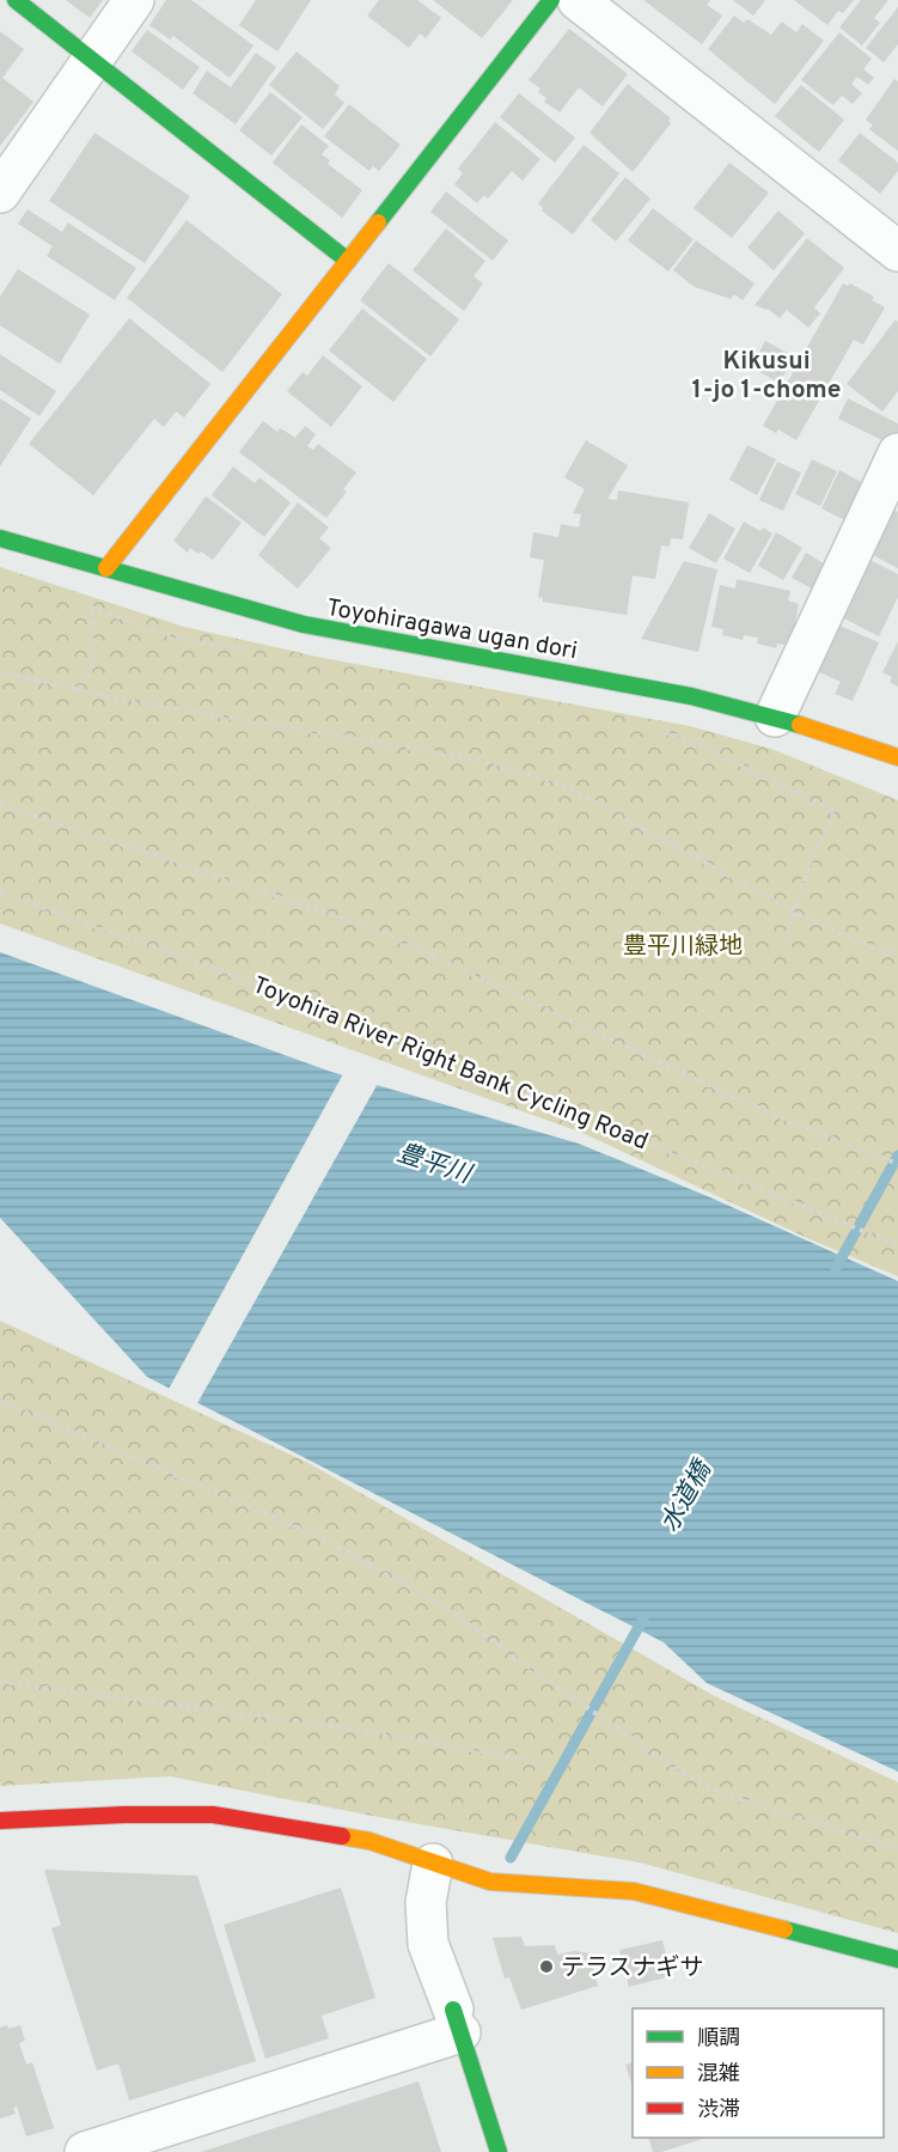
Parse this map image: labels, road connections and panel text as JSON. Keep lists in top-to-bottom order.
{
  "streets": {
    "street": ["Toyohiragawa ugan dori"],
    "path": ["Toyohira River Right Bank Cycling Road"]
  },
  "districts": ["Kikusui 1-jo 1-chome"],
  "water": ["豊平川", "水道橋"],
  "parks": ["豊平川緑地"],
  "places": ["テラスナギサ"],
  "legend": ["順調", "混雑", "渋滞"]
}
